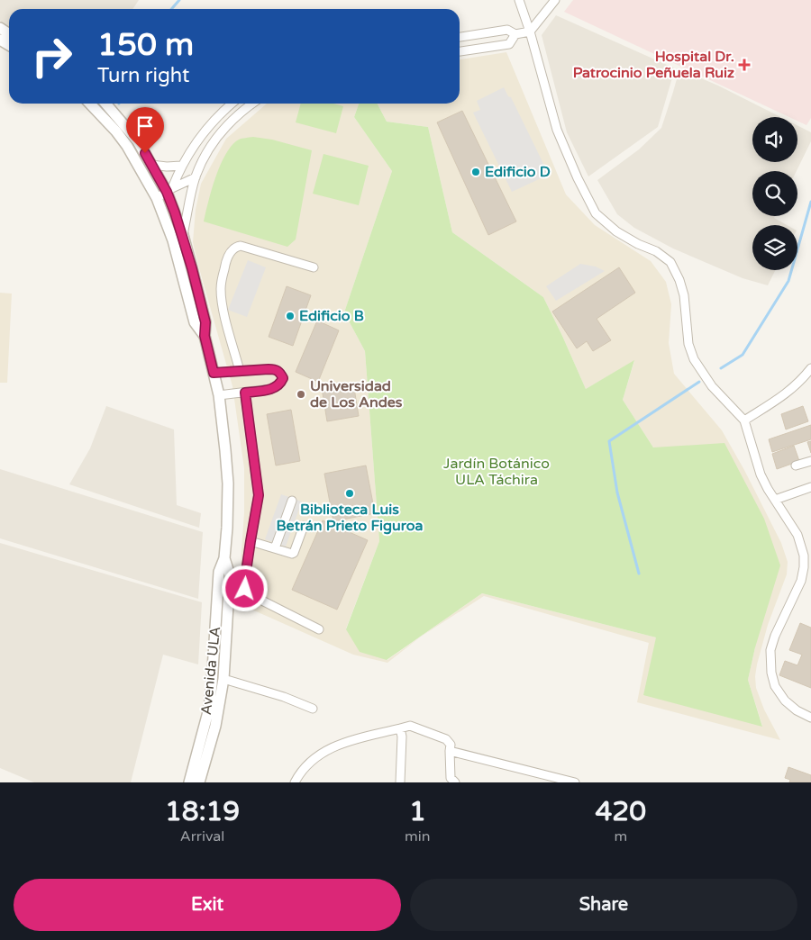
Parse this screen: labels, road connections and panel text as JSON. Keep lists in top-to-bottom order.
{
  "streets": {
    "street": ["Avenida ULA"]
  },
  "parks": ["Jardín Botánico ULA Táchira"],
  "places": {
    "health": ["Hospital Dr. Patrocinio Peñuela Ruiz"],
    "other": [
      "Edificio D",
      "Edificio B",
      "Universidad de Los Andes",
      "Biblioteca Luis Betrán Prieto Figuroa"
    ]
  },
  "page": {
    "turn": ["150 m", "Turn right"],
    "eta": [
      "18:19",
      "Arrival",
      "1",
      "min",
      "420",
      "m"
    ],
    "buttons": ["Exit", "Share"]
  }
}
